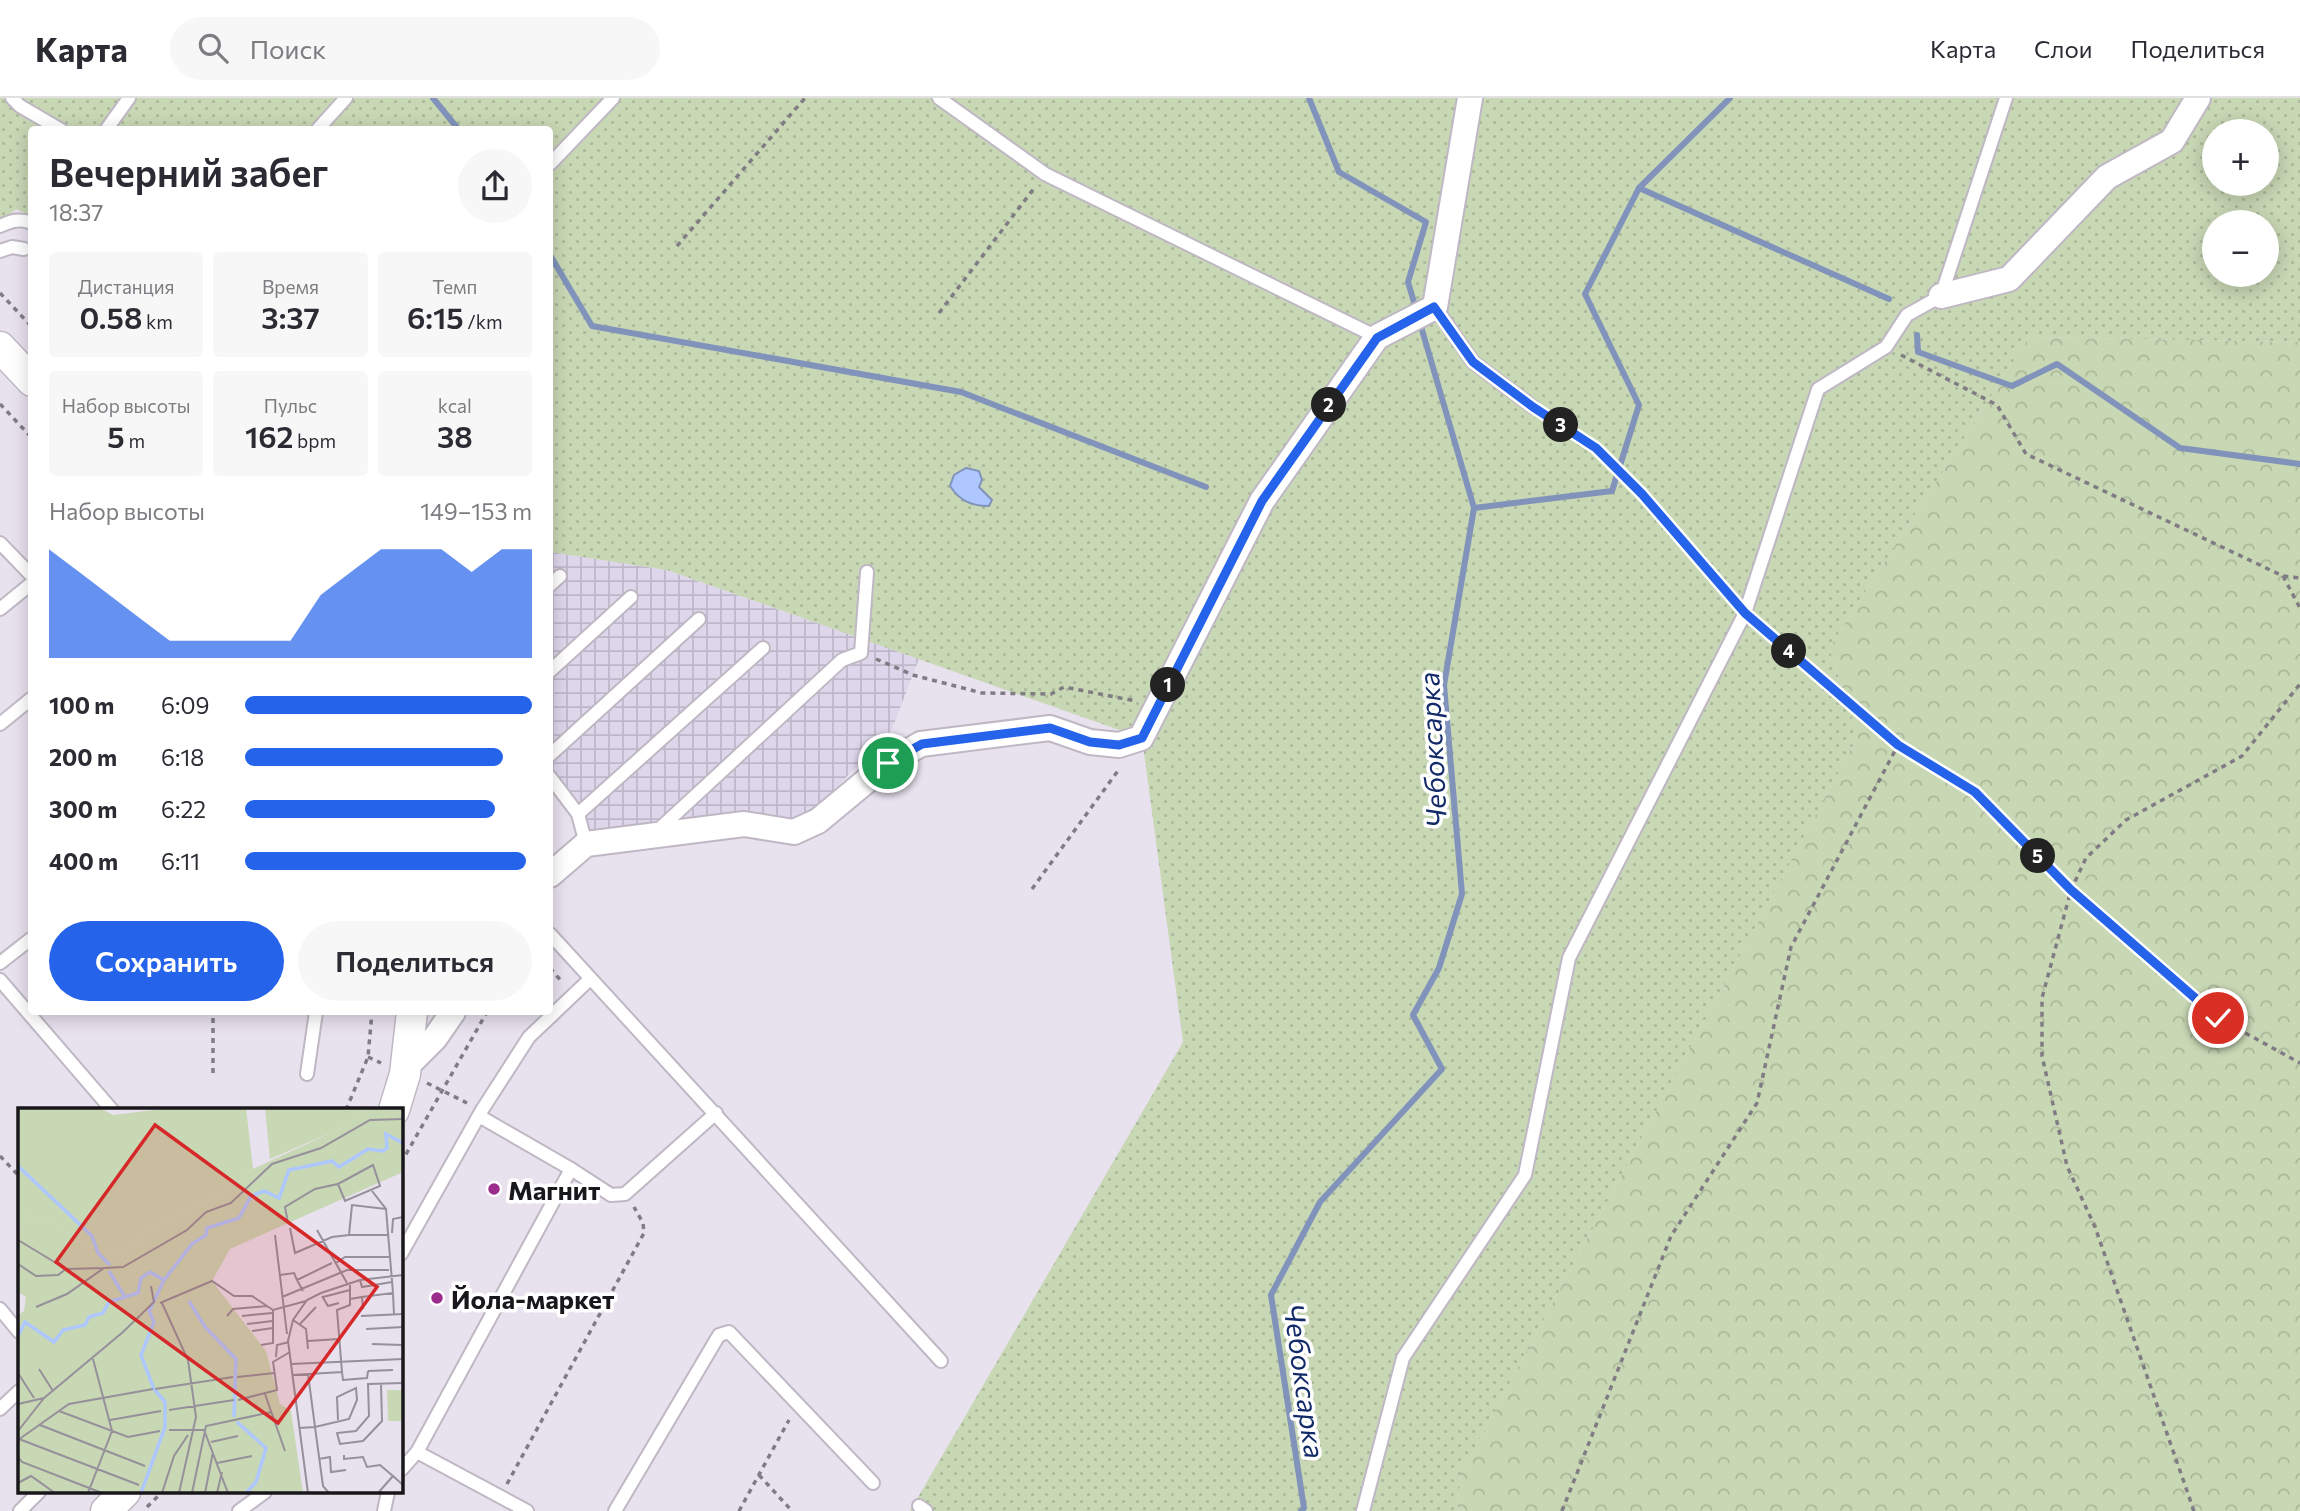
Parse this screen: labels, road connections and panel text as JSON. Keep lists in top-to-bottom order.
{
  "water": ["Чебоксарка"],
  "places": ["Магнит", "Йола-маркет"],
  "page": {
    "header": "Карта",
    "search": "Поиск",
    "nav": ["Карта", "Слои", "Поделиться"],
    "map_buttons": ["+", "−"],
    "heading": ["Вечерний забег", "18:37"],
    "stats": [
      ["Дистанция", "0.58 km"],
      ["Время", "3:37"],
      ["Темп", "6:15 /km"],
      ["Набор высоты", "5 m"],
      ["Пульс", "162 bpm"],
      ["kcal", "38"]
    ],
    "pins": [
      "2",
      "3",
      "4",
      "1",
      "5"
    ],
    "chart": ["Набор высоты", "149–153 m"],
    "list": [
      {
        "name": "100 m",
        "note": "6:09"
      },
      {
        "name": "200 m",
        "note": "6:18"
      },
      {
        "name": "300 m",
        "note": "6:22"
      },
      {
        "name": "400 m",
        "note": "6:11"
      }
    ],
    "buttons": ["Сохранить", "Поделиться"]
  }
}
